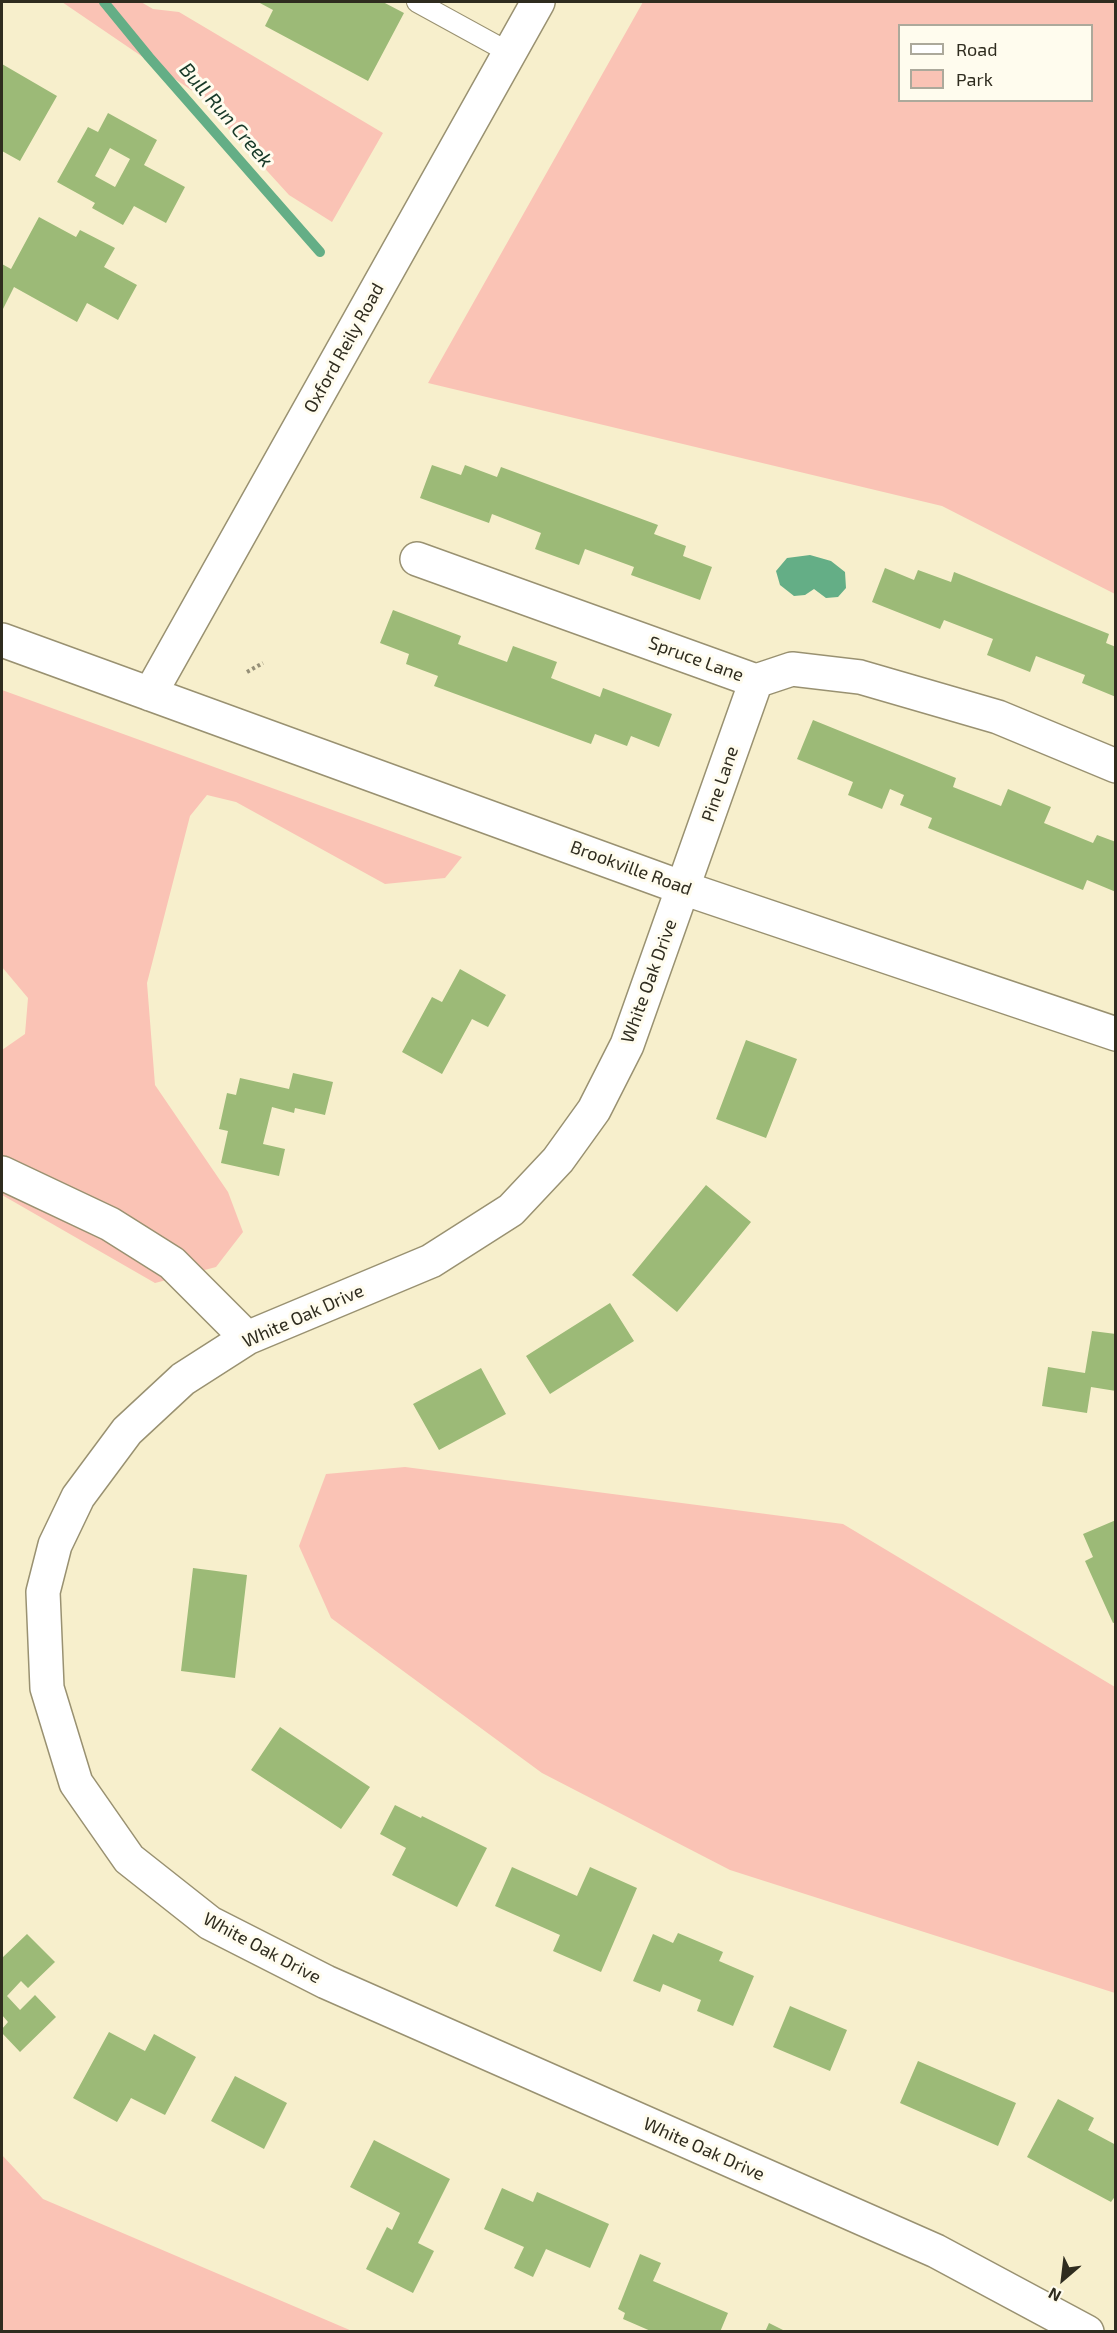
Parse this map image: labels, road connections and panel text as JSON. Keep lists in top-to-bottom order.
{
  "streets": {
    "street": [
      "Oxford Reily Road",
      "Spruce Lane",
      "Pine Lane",
      "Brookville Road",
      "White Oak Drive"
    ]
  },
  "crossings": [
    ["Oxford Reily Road", "Brookville Road"],
    ["Spruce Lane", "Pine Lane"],
    ["Pine Lane", "Brookville Road"],
    ["Pine Lane", "White Oak Drive"],
    ["Brookville Road", "White Oak Drive"]
  ],
  "water": ["Bull Run Creek"],
  "legend": ["Road", "Park"],
  "north": "bottom left"
}
